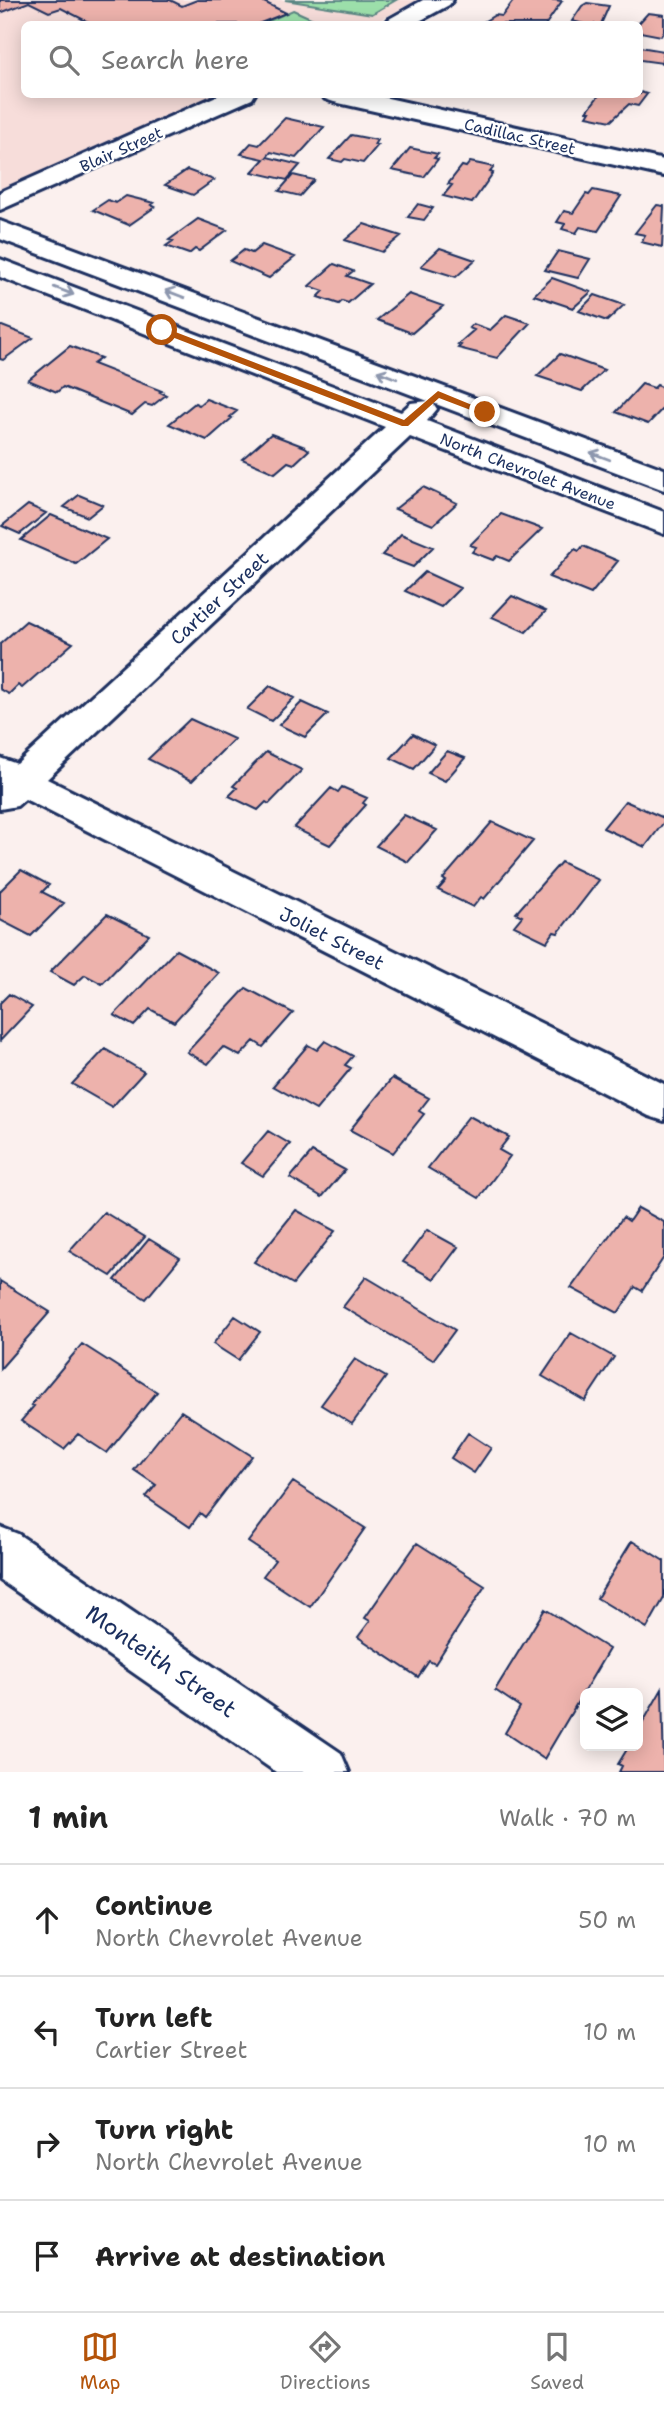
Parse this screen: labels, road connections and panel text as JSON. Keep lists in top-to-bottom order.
{
  "streets": {
    "street": [
      "Cadillac Street",
      "Blair Street",
      "North Chevrolet Avenue",
      "Cartier Street",
      "Joliet Street",
      "Monteith Street"
    ]
  },
  "crossings": [
    ["North Chevrolet Avenue", "Cartier Street"],
    ["Cartier Street", "Joliet Street"]
  ],
  "page": {
    "search": "Search here",
    "heading": ["1 min", "Walk · 70 m"],
    "list": [
      ["Continue", "North Chevrolet Avenue", "50 m"],
      ["Turn left", "Cartier Street", "10 m"],
      ["Turn right", "North Chevrolet Avenue", "10 m"],
      "Arrive at destination"
    ],
    "nav": ["Map", "Directions", "Saved"]
  }
}
